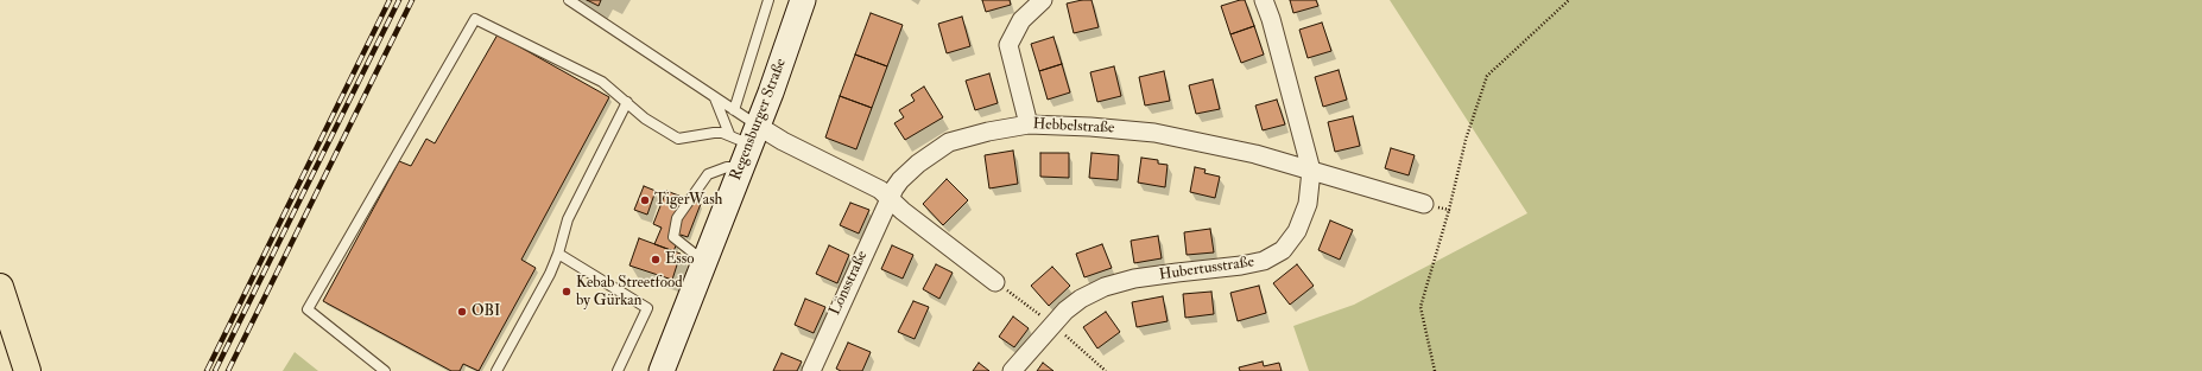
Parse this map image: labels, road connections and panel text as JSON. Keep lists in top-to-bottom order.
{
  "streets": {
    "main road": ["Regensburger Straße"],
    "street": ["Hebbelstraße", "Hubertusstraße", "Lönsstraße"]
  },
  "crossings": [
    ["Hebbelstraße", "Hubertusstraße"],
    ["Hebbelstraße", "Lönsstraße"]
  ],
  "places": [
    "TigerWash",
    "Esso",
    "Kebab Streetfood by Gürkan",
    "OBI"
  ]
}
